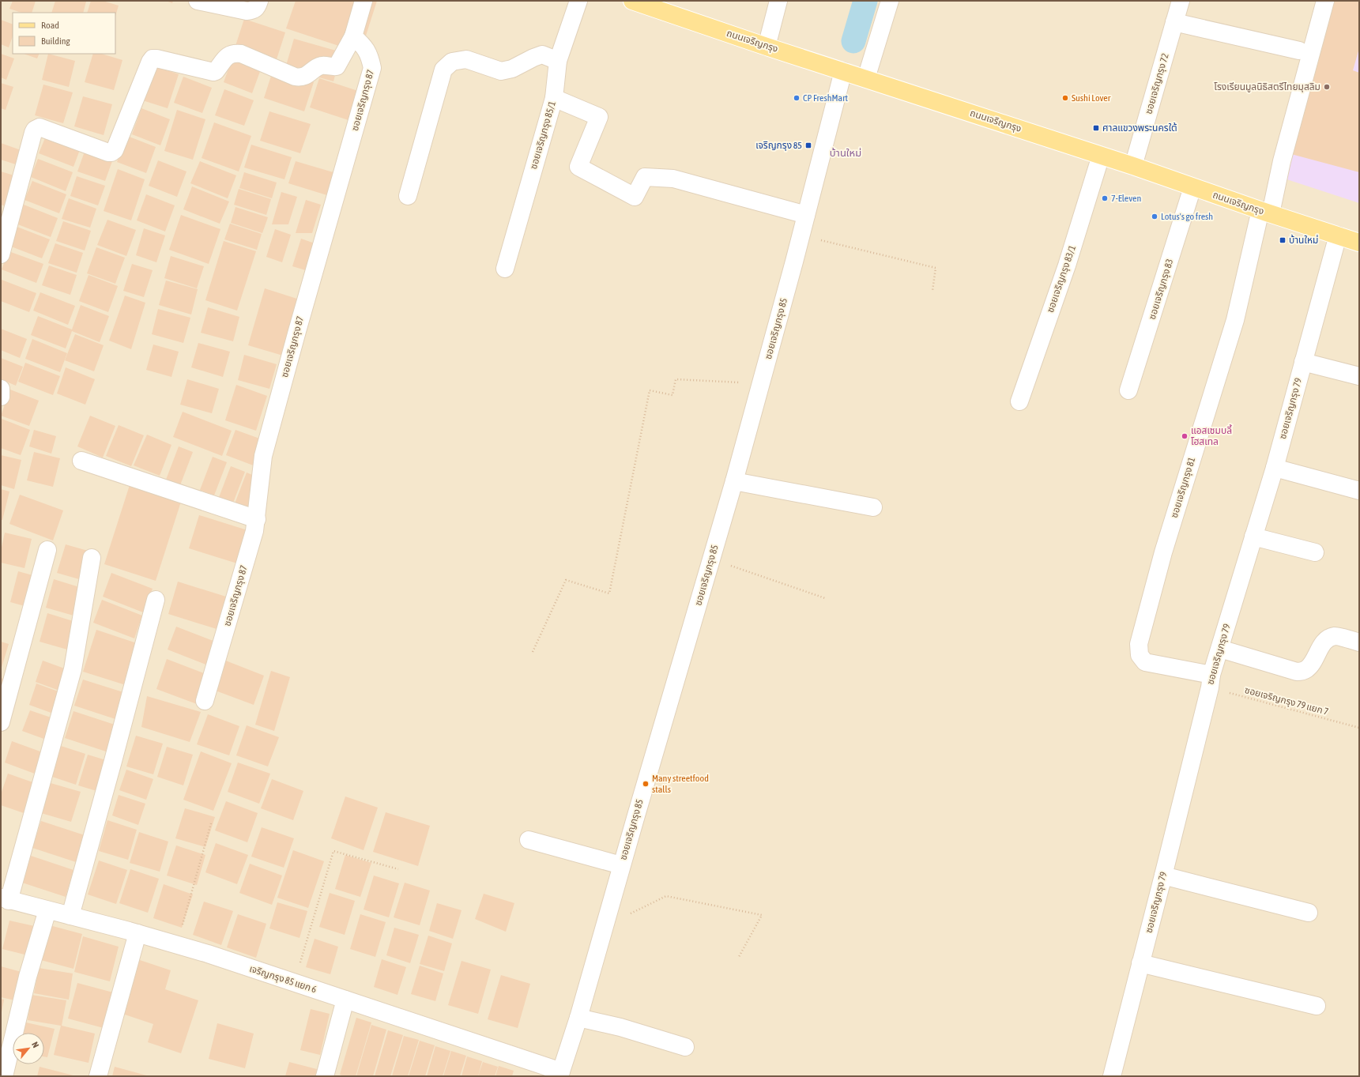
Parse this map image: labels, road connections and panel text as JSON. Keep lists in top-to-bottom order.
{
  "streets": {
    "main road": ["ถนนเจริญกรุง"],
    "street": [
      "ซอยเจริญกรุง 72",
      "ซอยเจริญกรุง 87",
      "ซอยเจริญกรุง 85/1",
      "ซอยเจริญกรุง 83/1",
      "ซอยเจริญกรุง 83",
      "ซอยเจริญกรุง 85",
      "ซอยเจริญกรุง 79",
      "ซอยเจริญกรุง 81",
      "เจริญกรุง 85 แยก 6"
    ],
    "path": ["ซอยเจริญกรุง 79 แยก 7"]
  },
  "crossings": [
    ["ถนนเจริญกรุง", "ซอยเจริญกรุง 72"],
    ["ถนนเจริญกรุง", "ซอยเจริญกรุง 83/1"],
    ["ถนนเจริญกรุง", "ซอยเจริญกรุง 83"],
    ["ถนนเจริญกรุง", "ซอยเจริญกรุง 85"],
    ["ถนนเจริญกรุง", "ซอยเจริญกรุง 79"],
    ["ถนนเจริญกรุง", "ซอยเจริญกรุง 81"],
    ["ซอยเจริญกรุง 85", "เจริญกรุง 85 แยก 6"],
    ["ซอยเจริญกรุง 79", "ซอยเจริญกรุง 81"],
    ["ซอยเจริญกรุง 79", "ซอยเจริญกรุง 79 แยก 7"],
    ["ซอยเจริญกรุง 81", "ซอยเจริญกรุง 79 แยก 7"]
  ],
  "districts": ["บ้านใหม่"],
  "places": {
    "other": [
      "โรงเรียนมูลนิธิสตรีไทยมุสลิม",
      "CP FreshMart",
      "Sushi Lover",
      "7-Eleven",
      "Lotus's go fresh",
      "แอสเซมบลี้ โฮสเทล",
      "Many streetfood stalls"
    ],
    "transit": ["ศาลแขวงพระนครใต้", "เจริญกรุง 85", "บ้านใหม่"]
  },
  "legend": ["Road", "Building"],
  "north": "top right"
}
